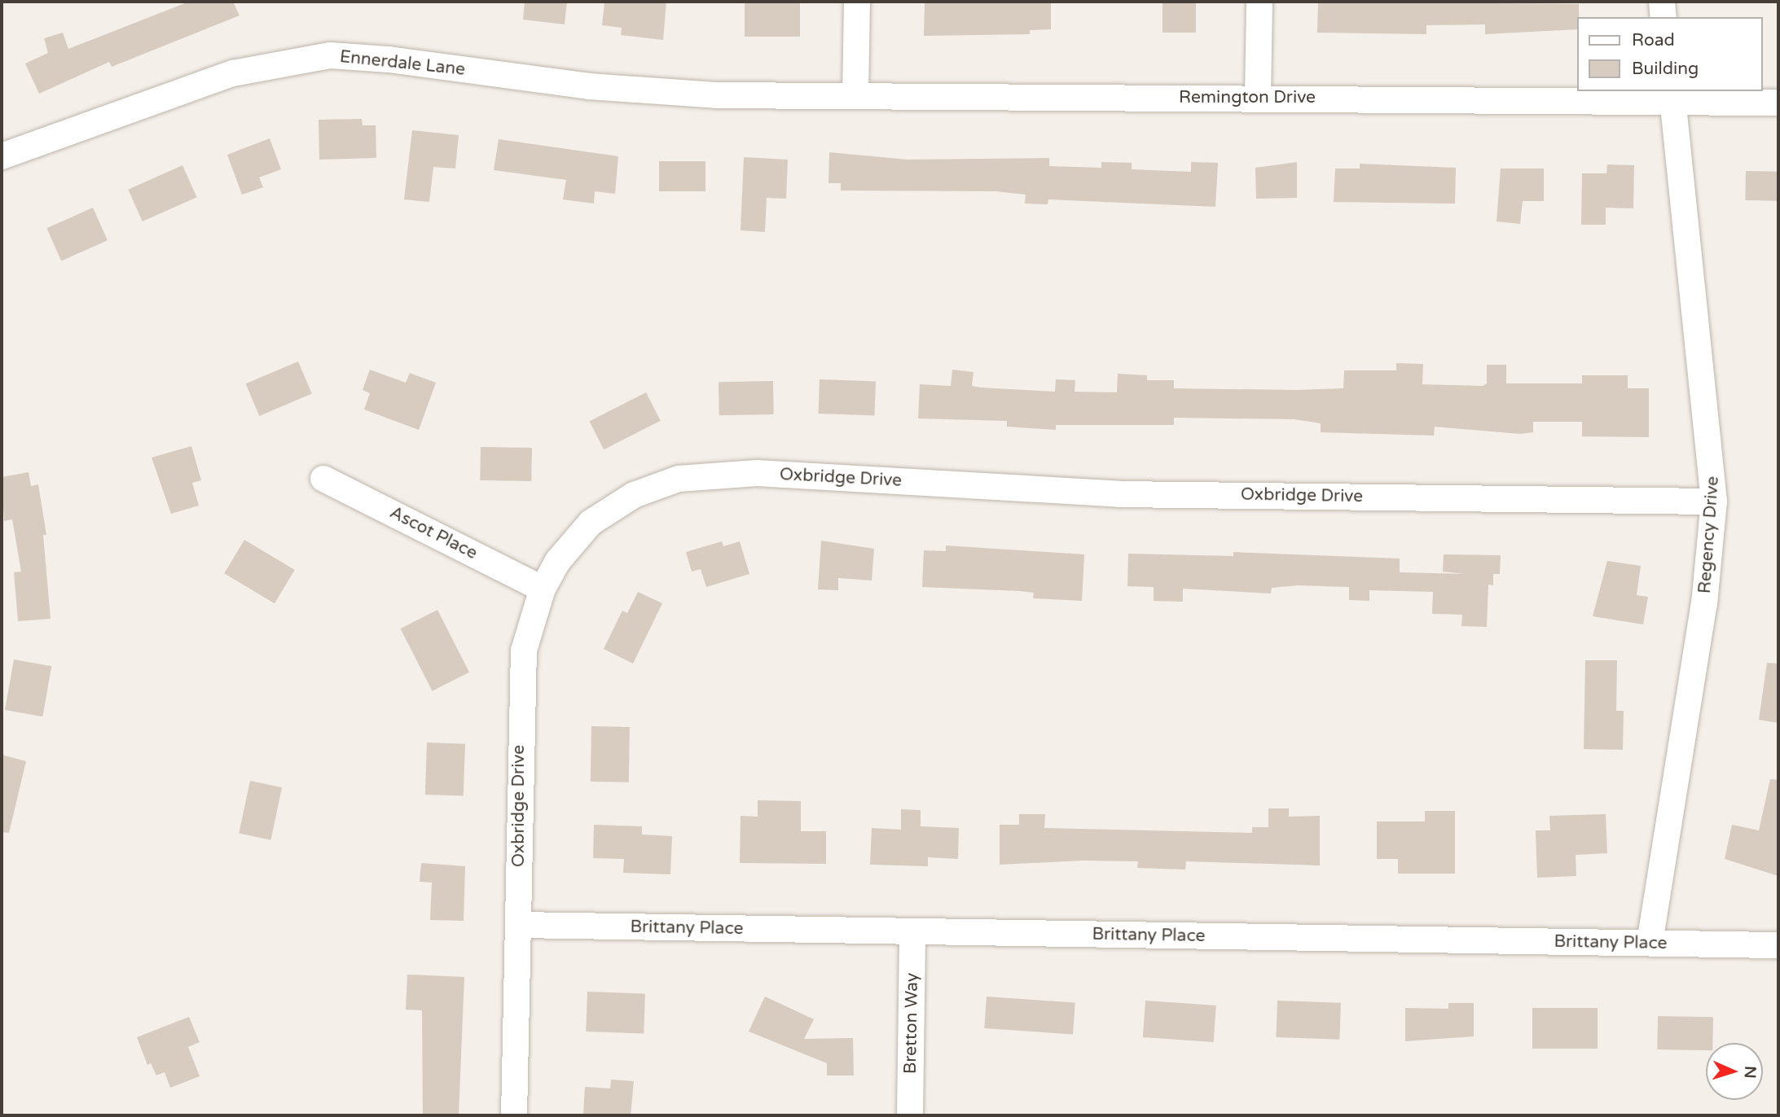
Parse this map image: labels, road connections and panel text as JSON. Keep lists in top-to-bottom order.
{
  "streets": {
    "street": [
      "Ennerdale Lane",
      "Remington Drive",
      "Oxbridge Drive",
      "Ascot Place",
      "Regency Drive",
      "Brittany Place",
      "Bretton Way"
    ]
  },
  "crossings": [
    ["Ennerdale Lane", "Remington Drive"],
    ["Remington Drive", "Regency Drive"],
    ["Oxbridge Drive", "Ascot Place"],
    ["Oxbridge Drive", "Regency Drive"],
    ["Oxbridge Drive", "Brittany Place"],
    ["Regency Drive", "Brittany Place"],
    ["Brittany Place", "Bretton Way"]
  ],
  "legend": ["Road", "Building"],
  "north": "right"
}
